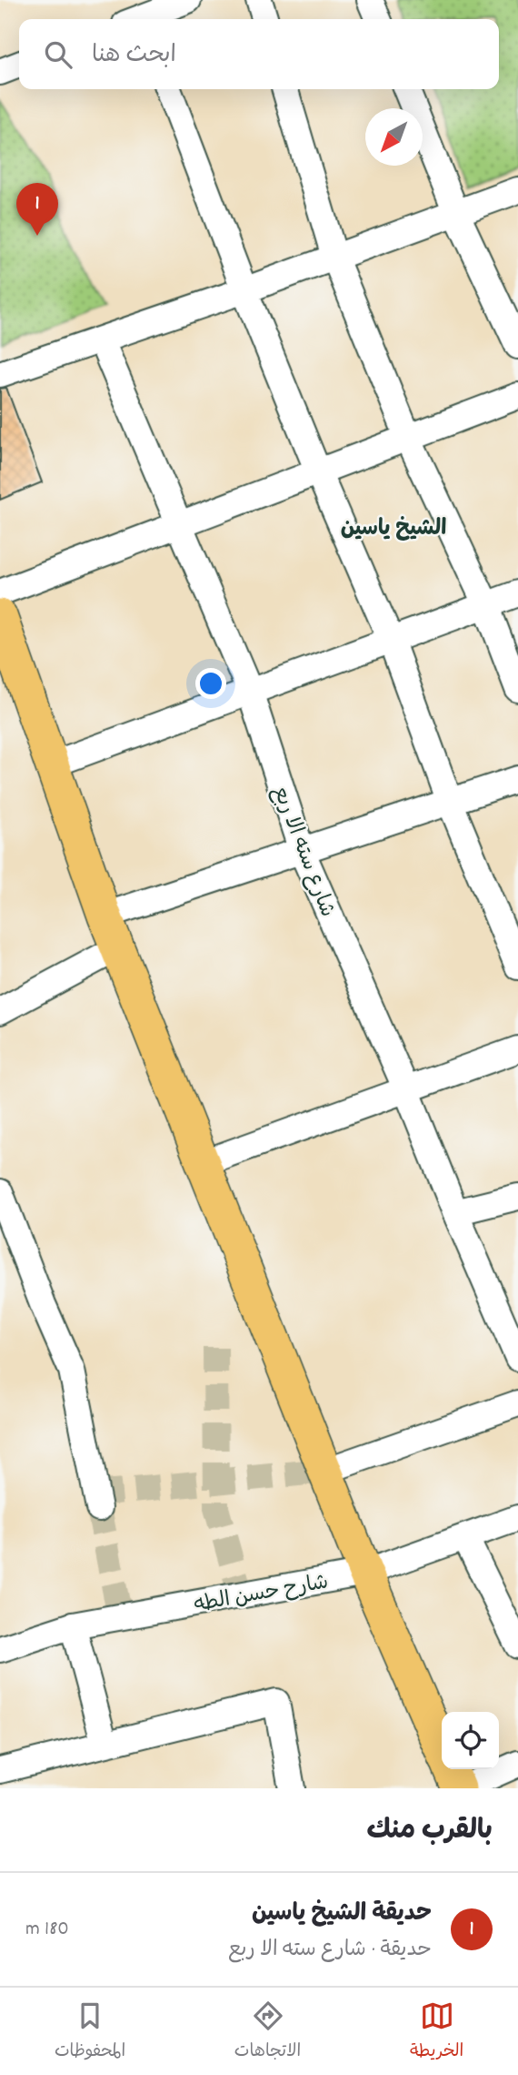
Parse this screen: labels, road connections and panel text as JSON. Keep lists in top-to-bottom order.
{
  "streets": {
    "street": ["شارع سته الا ربع", "شارح حسن الطه"]
  },
  "districts": ["الشيخ ياسين"],
  "north": "bottom left",
  "page": {
    "search": "ابحث هنا",
    "pins": "1",
    "heading": "بالقرب منك",
    "list": [
      {
        "mark": "1",
        "name": "حديقة الشيخ ياسين",
        "note": "حديقة · شارع سته الا ربع",
        "value": "180 m"
      }
    ],
    "nav": ["الخريطة", "الاتجاهات", "المحفوظات"]
  }
}
